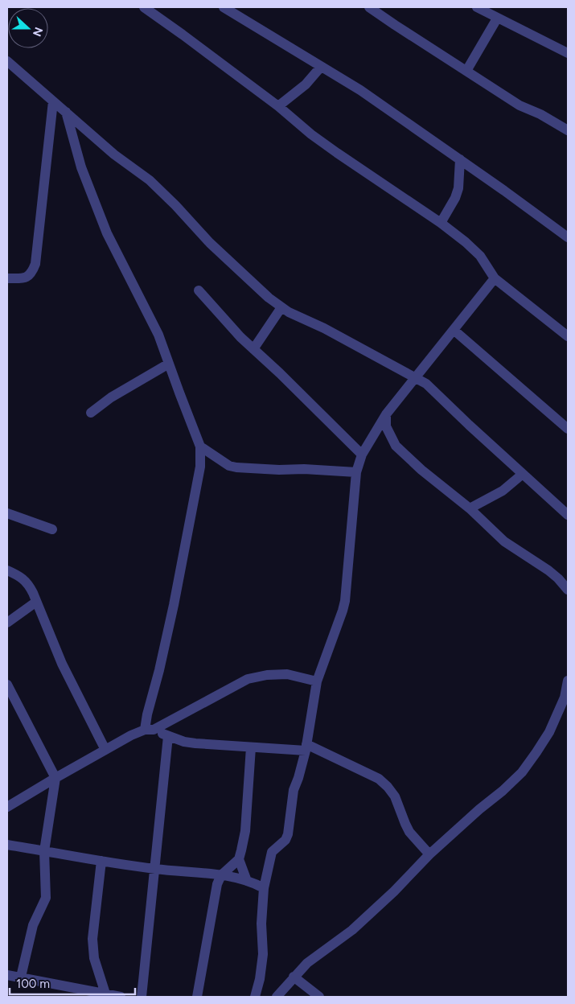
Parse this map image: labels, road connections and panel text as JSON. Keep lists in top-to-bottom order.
{
  "scale_bar": "100 m",
  "north": "right"
}
